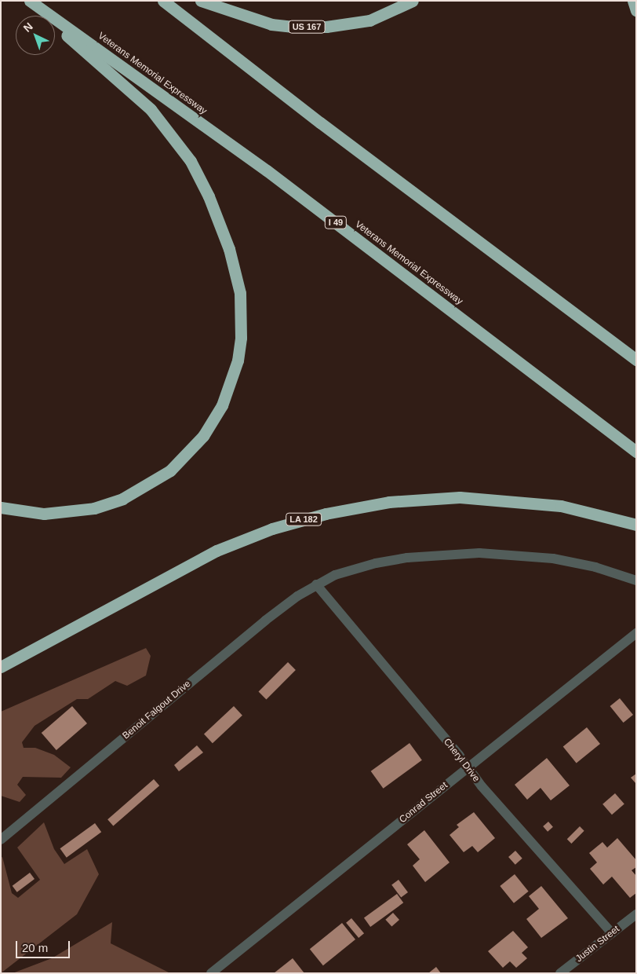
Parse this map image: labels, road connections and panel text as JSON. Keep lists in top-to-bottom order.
{
  "streets": {
    "highway": [
      "US 167",
      "Veterans Memorial Expressway",
      "I 49",
      "LA 182"
    ],
    "street": [
      "Benoit Falgout Drive",
      "Cheryl Drive",
      "Conrad Street",
      "Justin Street"
    ]
  },
  "crossings": [
    ["Benoit Falgout Drive", "Cheryl Drive"],
    ["Cheryl Drive", "Conrad Street"],
    ["Cheryl Drive", "Justin Street"]
  ],
  "scale_bar": "20 m",
  "north": "top left"
}
